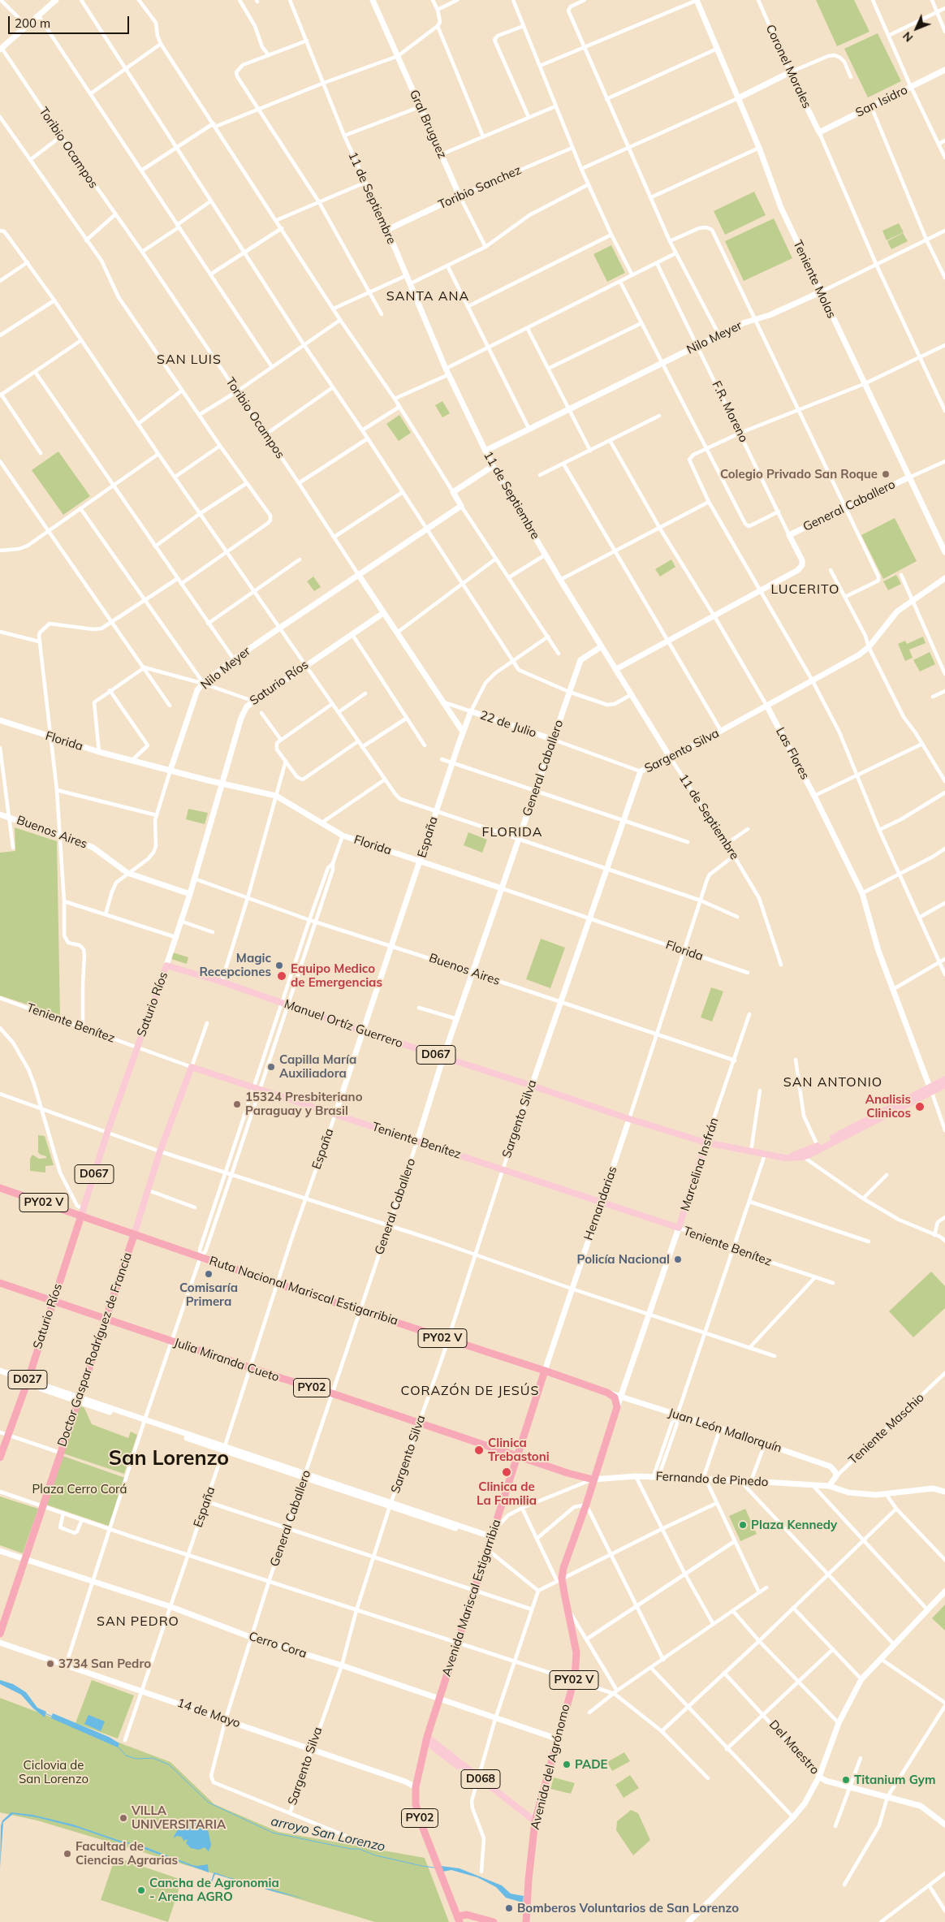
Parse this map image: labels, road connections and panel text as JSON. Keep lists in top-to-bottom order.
{
  "streets": {
    "highway": [
      "Saturio Ríos",
      "PY02 V",
      "Hernandarias",
      "Ruta Nacional Mariscal Estigarribia",
      "Doctor Gaspar Rodríguez de Francia",
      "Julia Miranda Cueto",
      "D027",
      "PY02",
      "Avenida Mariscal Estigarribia",
      "Avenida del Agrónomo"
    ],
    "main road": [
      "Teniente Benítez",
      "Manuel Ortíz Guerrero",
      "D067",
      "Marcelina Insfrán",
      "D068"
    ],
    "street": [
      "Coronel Morales",
      "San Isidro",
      "Gral Bruguez",
      "Toribio Ocampos",
      "Toribio Sanchez",
      "11 de Septiembre",
      "Teniente Molas",
      "Nilo Meyer",
      "F.R. Moreno",
      "General Caballero",
      "22 de Julio",
      "Florida",
      "Sargento Silva",
      "Las Flores",
      "Buenos Aires",
      "España",
      "Teniente Maschio",
      "Juan León Mallorquín",
      "Fernando de Pinedo",
      "Cerro Cora",
      "14 de Mayo",
      "Del Maestro"
    ]
  },
  "crossings": [
    ["Coronel Morales", "San Isidro"],
    ["Gral Bruguez", "Toribio Sanchez"],
    ["Toribio Ocampos", "Nilo Meyer"],
    ["Toribio Ocampos", "Saturio Ríos"],
    ["Toribio Ocampos", "22 de Julio"],
    ["Toribio Ocampos", "España"],
    ["Toribio Sanchez", "11 de Septiembre"],
    ["11 de Septiembre", "Nilo Meyer"],
    ["11 de Septiembre", "General Caballero"],
    ["11 de Septiembre", "Sargento Silva"],
    ["11 de Septiembre", "Hernandarias"],
    ["Teniente Molas", "Nilo Meyer"],
    ["Teniente Molas", "General Caballero"],
    ["Nilo Meyer", "F.R. Moreno"],
    ["Nilo Meyer", "Florida"],
    ["Nilo Meyer", "Buenos Aires"],
    ["F.R. Moreno", "General Caballero"],
    ["General Caballero", "22 de Julio"],
    ["General Caballero", "Florida"],
    ["General Caballero", "Sargento Silva"],
    ["General Caballero", "Buenos Aires"],
    ["General Caballero", "Teniente Benítez"],
    ["General Caballero", "Manuel Ortíz Guerrero"],
    ["General Caballero", "Ruta Nacional Mariscal Estigarribia"],
    ["General Caballero", "Julia Miranda Cueto"],
    ["General Caballero", "Cerro Cora"],
    ["General Caballero", "14 de Mayo"],
    ["Saturio Ríos", "Florida"],
    ["Saturio Ríos", "Buenos Aires"],
    ["Saturio Ríos", "Teniente Benítez"],
    ["Saturio Ríos", "Manuel Ortíz Guerrero"],
    ["Saturio Ríos", "Ruta Nacional Mariscal Estigarribia"],
    ["Saturio Ríos", "Julia Miranda Cueto"],
    ["22 de Julio", "Sargento Silva"],
    ["22 de Julio", "España"],
    ["Florida", "Sargento Silva"],
    ["Florida", "España"],
    ["Florida", "Hernandarias"],
    ["Sargento Silva", "Las Flores"],
    ["Sargento Silva", "Buenos Aires"],
    ["Sargento Silva", "Teniente Benítez"],
    ["Sargento Silva", "Manuel Ortíz Guerrero"],
    ["Sargento Silva", "Ruta Nacional Mariscal Estigarribia"],
    ["Sargento Silva", "Julia Miranda Cueto"],
    ["Sargento Silva", "Cerro Cora"],
    ["Sargento Silva", "14 de Mayo"],
    ["Las Flores", "D067"],
    ["Buenos Aires", "España"],
    ["Buenos Aires", "Marcelina Insfrán"],
    ["Buenos Aires", "Hernandarias"],
    ["España", "Teniente Benítez"],
    ["España", "Manuel Ortíz Guerrero"],
    ["España", "Ruta Nacional Mariscal Estigarribia"],
    ["España", "Julia Miranda Cueto"],
    ["España", "Cerro Cora"],
    ["España", "14 de Mayo"],
    ["Teniente Benítez", "Marcelina Insfrán"],
    ["Teniente Benítez", "Hernandarias"],
    ["Teniente Benítez", "Doctor Gaspar Rodríguez de Francia"],
    ["Manuel Ortíz Guerrero", "D067"],
    ["Manuel Ortíz Guerrero", "Marcelina Insfrán"],
    ["Manuel Ortíz Guerrero", "Hernandarias"],
    ["D067", "Marcelina Insfrán"],
    ["Marcelina Insfrán", "Juan León Mallorquín"],
    ["Marcelina Insfrán", "Avenida del Agrónomo"],
    ["Hernandarias", "Ruta Nacional Mariscal Estigarribia"],
    ["Hernandarias", "Julia Miranda Cueto"],
    ["Hernandarias", "Avenida Mariscal Estigarribia"],
    ["Ruta Nacional Mariscal Estigarribia", "Doctor Gaspar Rodríguez de Francia"],
    ["Ruta Nacional Mariscal Estigarribia", "Juan León Mallorquín"],
    ["Doctor Gaspar Rodríguez de Francia", "Julia Miranda Cueto"],
    ["Doctor Gaspar Rodríguez de Francia", "Cerro Cora"],
    ["Julia Miranda Cueto", "Fernando de Pinedo"],
    ["Julia Miranda Cueto", "Avenida Mariscal Estigarribia"],
    ["Julia Miranda Cueto", "Avenida del Agrónomo"],
    ["PY02", "Avenida Mariscal Estigarribia"],
    ["PY02", "14 de Mayo"],
    ["PY02", "D068"],
    ["Teniente Maschio", "Juan León Mallorquín"],
    ["Teniente Maschio", "Fernando de Pinedo"],
    ["Fernando de Pinedo", "Avenida Mariscal Estigarribia"],
    ["Fernando de Pinedo", "Avenida del Agrónomo"],
    ["Avenida Mariscal Estigarribia", "Cerro Cora"],
    ["Avenida Mariscal Estigarribia", "D068"],
    ["Cerro Cora", "Avenida del Agrónomo"],
    ["Avenida del Agrónomo", "D068"]
  ],
  "districts": [
    "SANTA ANA",
    "SAN LUIS",
    "LUCERITO",
    "FLORIDA",
    "SAN ANTONIO",
    "CORAZÓN DE JESÚS",
    "San Lorenzo",
    "SAN PEDRO"
  ],
  "water": ["arroyo San Lorenzo"],
  "parks": ["Plaza Cerro Corá", "Ciclovia de San Lorenzo"],
  "places": [
    "Colegio Privado San Roque",
    "Magic Recepciones",
    "Equipo Medico de Emergencias",
    "Capilla María Auxiliadora",
    "15324 Presbiteriano Paraguay y Brasil",
    "Analisis Clinicos",
    "Policía Nacional",
    "Comisaría Primera",
    "Clinica Trebastoni",
    "Clinica de La Familia",
    "Plaza Kennedy",
    "3734 San Pedro",
    "PADE",
    "Titanium Gym",
    "VILLA UNIVERSITARIA",
    "Facultad de Ciencias Agrarias",
    "Cancha de Agronomia - Arena AGRO",
    "Bomberos Voluntarios de San Lorenzo"
  ],
  "scale_bar": "200 m",
  "north": "bottom left"
}
